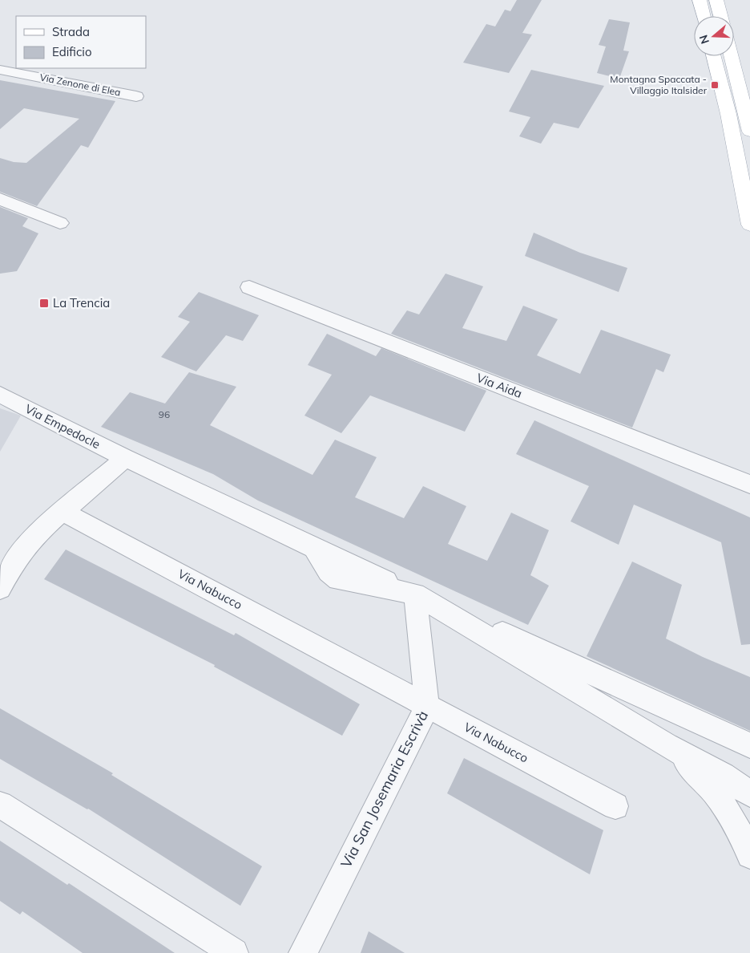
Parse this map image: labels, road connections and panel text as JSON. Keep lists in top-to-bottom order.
{
  "streets": {
    "street": [
      "Via Zenone di Elea",
      "Via Aida",
      "Via Empedocle",
      "Via Nabucco",
      "Via San Josemaria Escrivà"
    ]
  },
  "crossings": [
    ["Via Nabucco", "Via San Josemaria Escrivà"]
  ],
  "places": {
    "transit": ["Montagna Spaccata - Villaggio Italsider", "La Trencia"]
  },
  "house_numbers": ["96"],
  "legend": ["Strada", "Edificio"],
  "north": "left"
}
